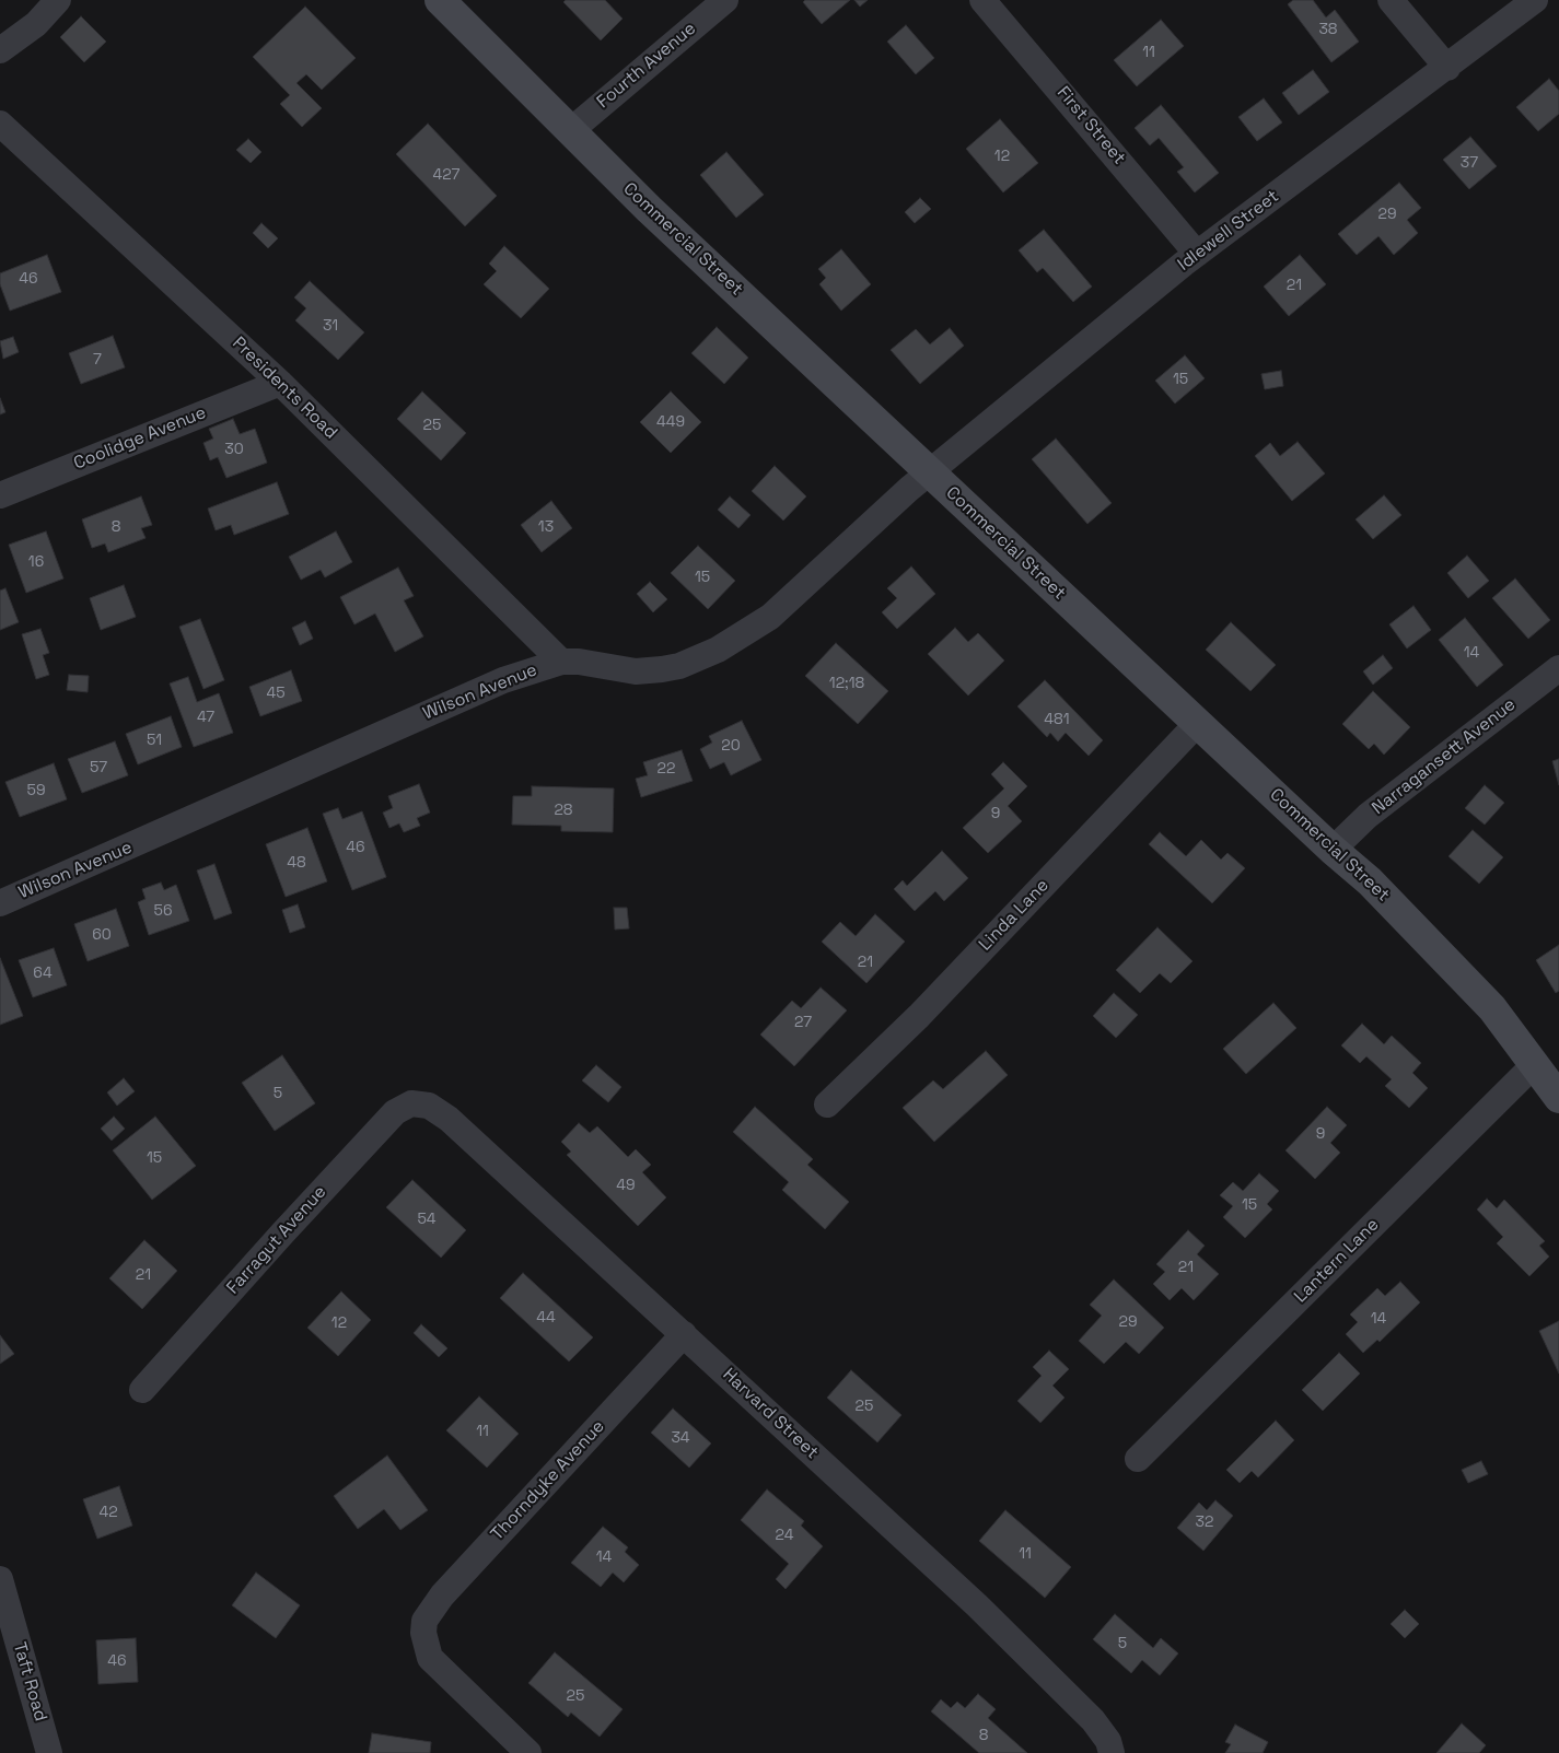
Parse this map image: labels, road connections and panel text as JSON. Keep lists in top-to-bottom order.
{
  "streets": {
    "main road": ["Commercial Street"],
    "street": [
      "Fourth Avenue",
      "First Street",
      "Idlewell Street",
      "Presidents Road",
      "Coolidge Avenue",
      "Wilson Avenue",
      "Narragansett Avenue",
      "Linda Lane",
      "Farragut Avenue",
      "Lantern Lane",
      "Harvard Street",
      "Thorndyke Avenue",
      "Taft Road"
    ]
  },
  "crossings": [
    ["Fourth Avenue", "Commercial Street"],
    ["First Street", "Idlewell Street"],
    ["Idlewell Street", "Commercial Street"],
    ["Idlewell Street", "Wilson Avenue"],
    ["Commercial Street", "Wilson Avenue"],
    ["Commercial Street", "Narragansett Avenue"],
    ["Commercial Street", "Linda Lane"],
    ["Commercial Street", "Lantern Lane"],
    ["Presidents Road", "Coolidge Avenue"],
    ["Presidents Road", "Wilson Avenue"],
    ["Farragut Avenue", "Harvard Street"],
    ["Harvard Street", "Thorndyke Avenue"]
  ],
  "house_numbers": [
    "38",
    "11",
    "12",
    "37",
    "427",
    "29",
    "46",
    "21",
    "31",
    "7",
    "15",
    "449",
    "25",
    "30",
    "8",
    "13",
    "16",
    "15",
    "14",
    "12;18",
    "45",
    "47",
    "481",
    "51",
    "20",
    "57",
    "22",
    "59",
    "28",
    "9",
    "46",
    "48",
    "56",
    "60",
    "21",
    "64",
    "27",
    "5",
    "9",
    "15",
    "49",
    "15",
    "54",
    "21",
    "21",
    "44",
    "14",
    "29",
    "12",
    "25",
    "11",
    "34",
    "42",
    "32",
    "24",
    "11",
    "14",
    "5",
    "46",
    "25",
    "8"
  ]
}
